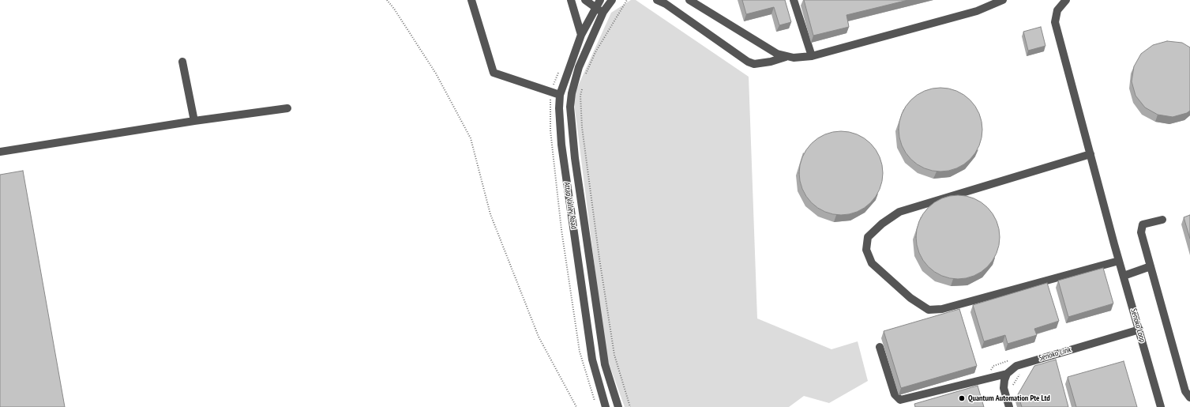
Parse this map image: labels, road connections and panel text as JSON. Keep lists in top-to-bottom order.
{
  "streets": {
    "street": ["Attap Valley Road", "Senoko Loop", "Senoko Link"]
  },
  "crossings": [
    ["Senoko Loop", "Senoko Link"]
  ],
  "places": ["Quantum Automation Pte Ltd"]
}
